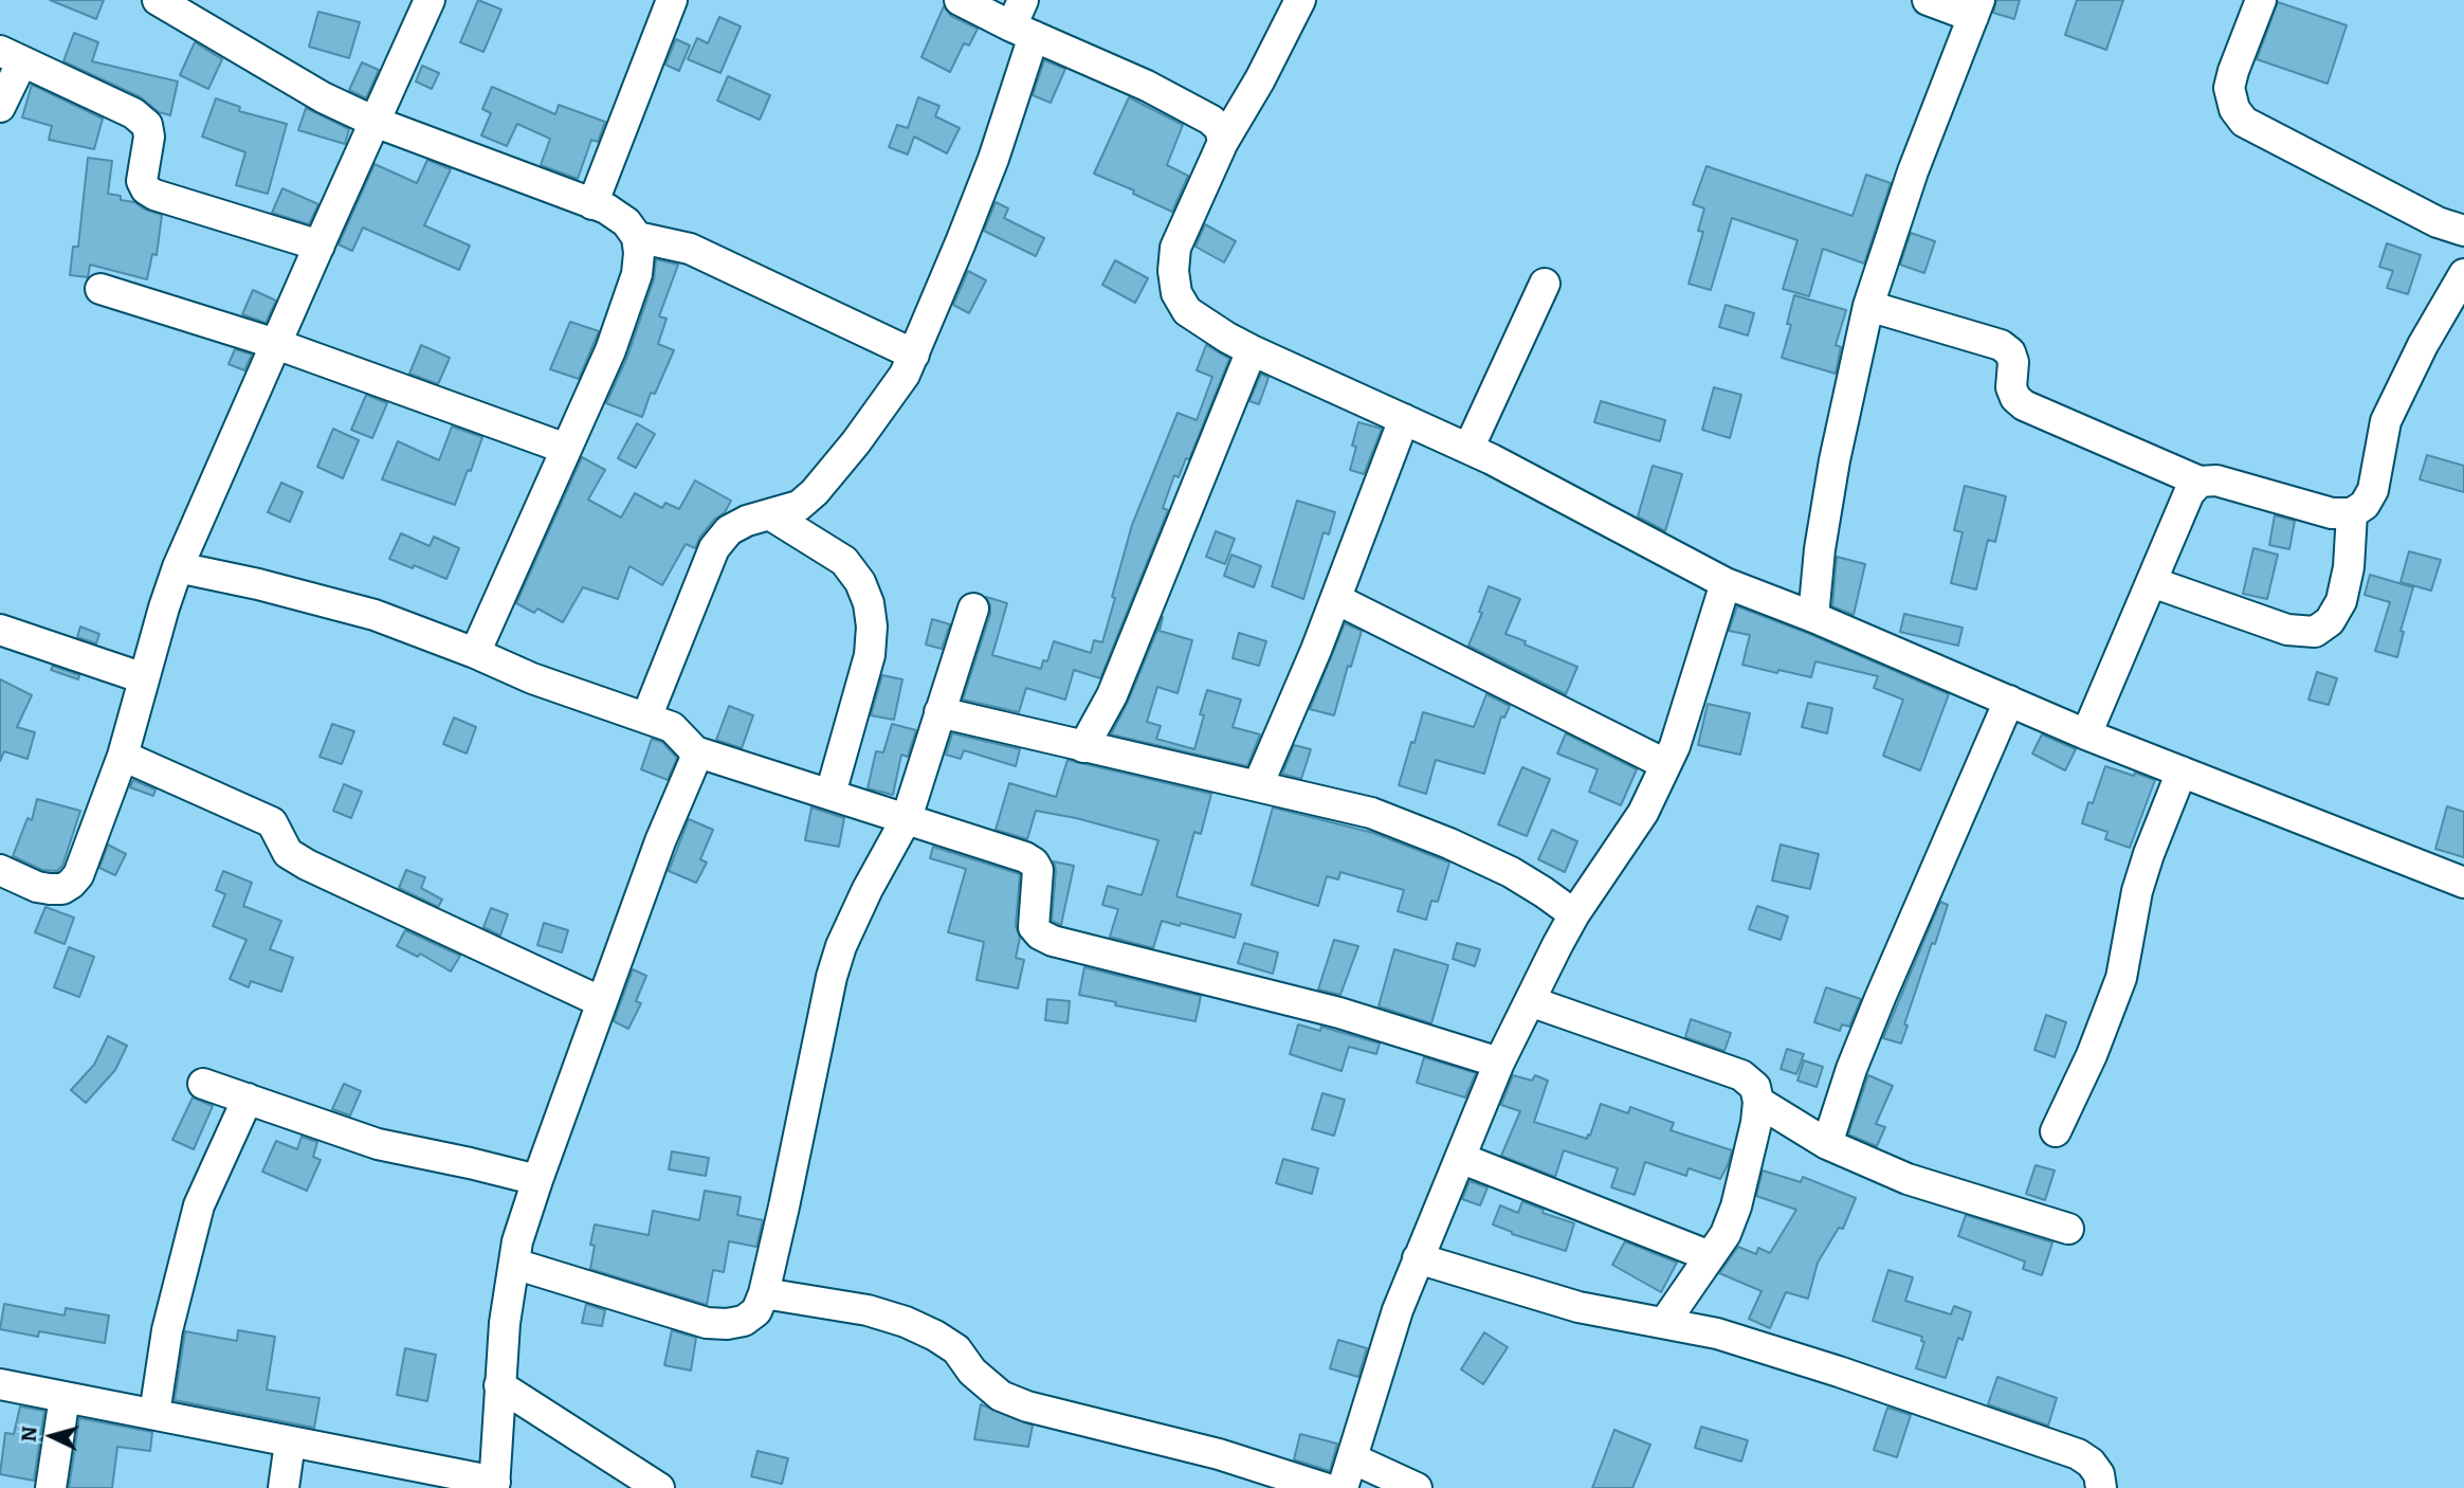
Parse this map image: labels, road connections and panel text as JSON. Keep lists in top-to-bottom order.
{
  "north": "left"
}
